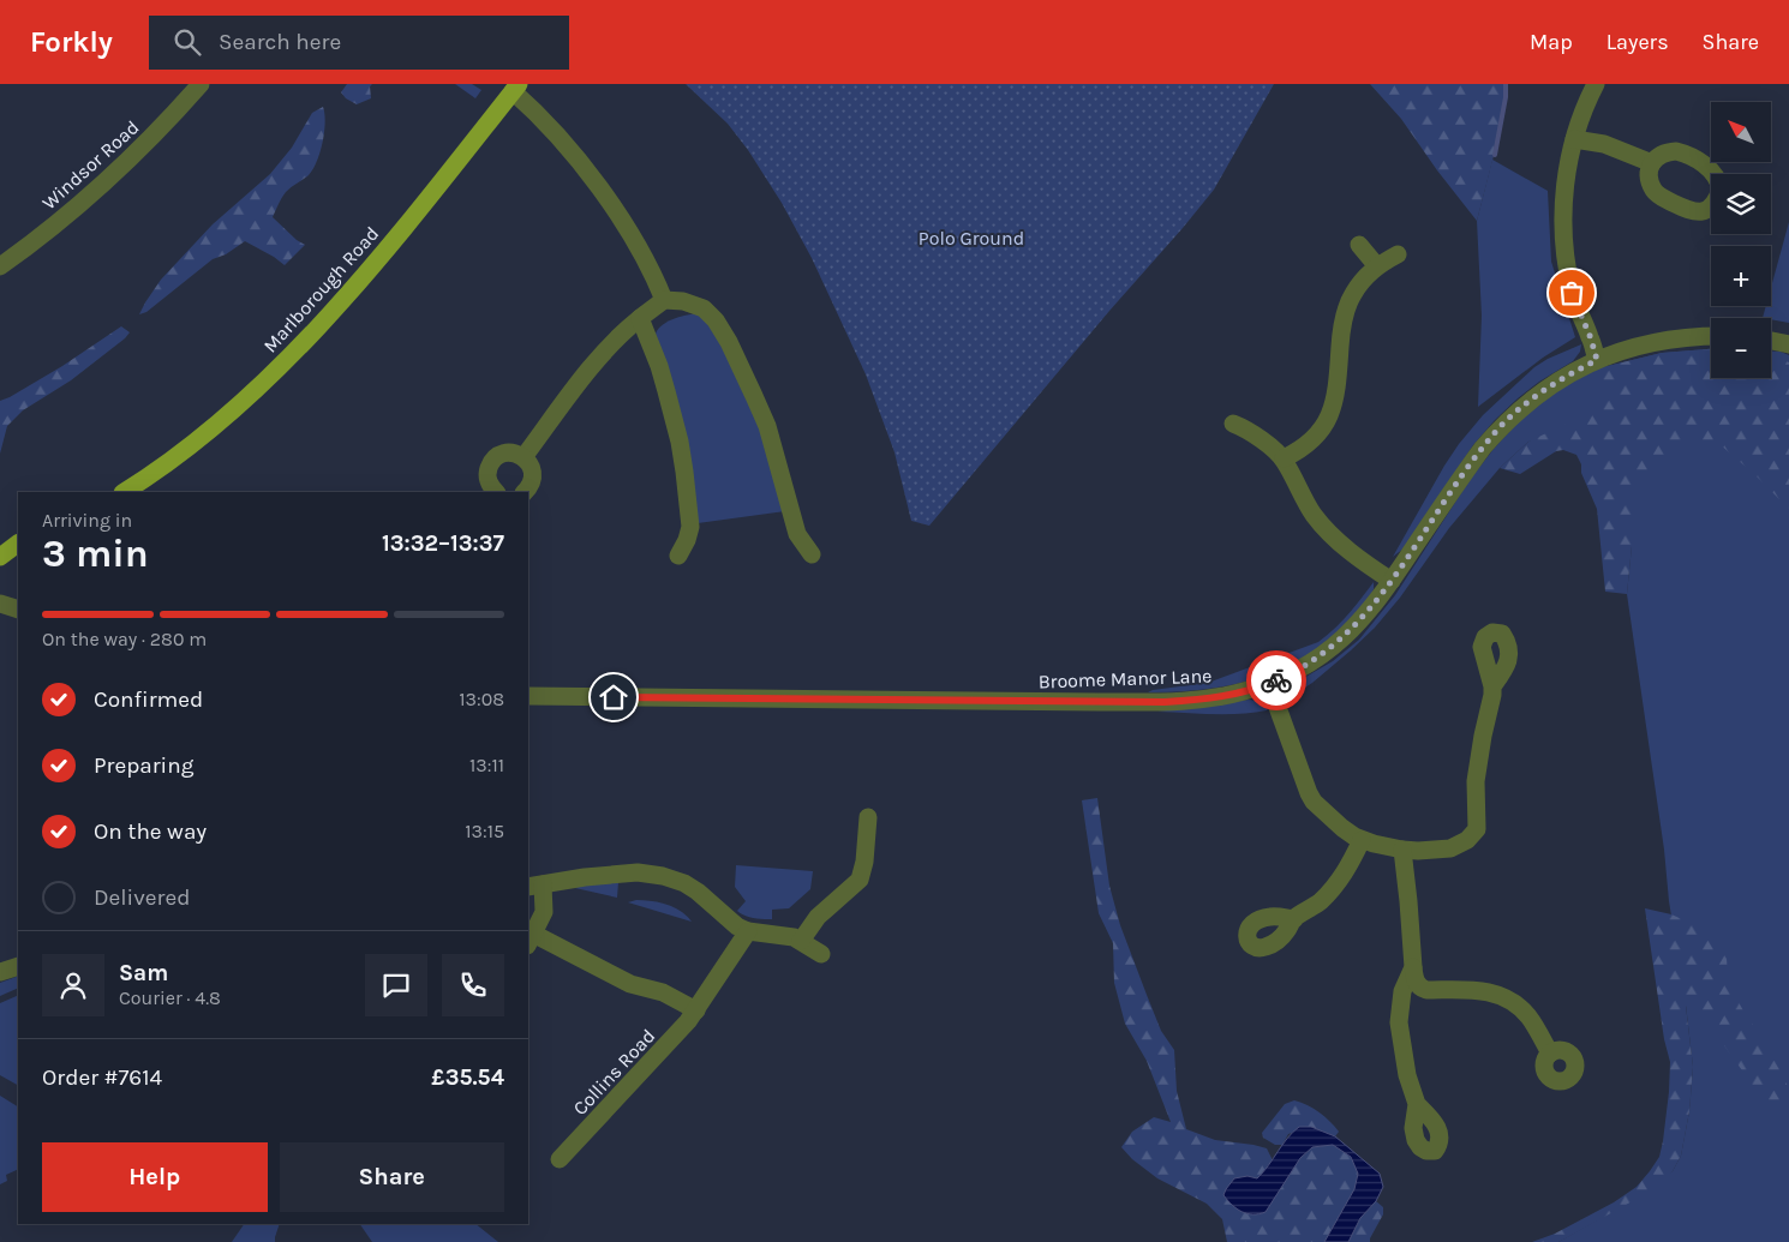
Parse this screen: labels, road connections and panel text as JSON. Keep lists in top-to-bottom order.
{
  "streets": {
    "main road": ["Marlborough Road"],
    "street": ["Windsor Road", "Broome Manor Lane", "Collins Road"]
  },
  "parks": ["Polo Ground"],
  "north": "top left",
  "page": {
    "header": "Forkly",
    "search": "Search here",
    "nav": ["Map", "Layers", "Share"],
    "map_buttons": ["+", "−"],
    "heading": ["3 min", "Arriving in", "13:32–13:37"],
    "panel": [
      "Sam",
      "Courier · 4.8",
      "Order #7614",
      "£35.54"
    ],
    "bar": "On the way · 280 m",
    "list": [
      ["Confirmed", "13:08"],
      ["Preparing", "13:11"],
      ["On the way", "13:15"],
      "Delivered"
    ],
    "buttons": ["Help", "Share"]
  }
}
